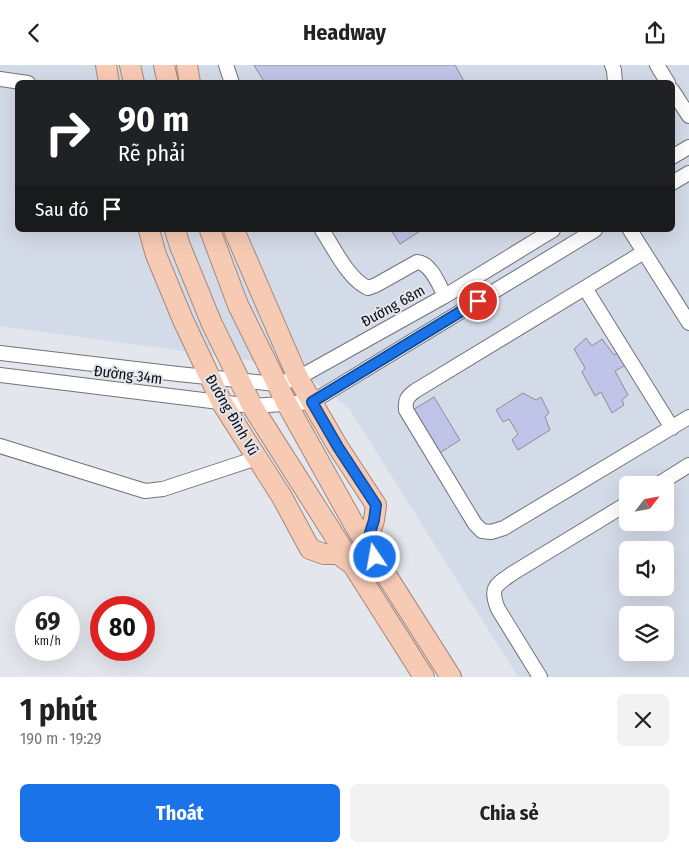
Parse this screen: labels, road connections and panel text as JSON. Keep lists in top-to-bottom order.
{
  "streets": {
    "highway": ["Đường Đình Vũ"],
    "street": ["Đường 68m", "Đường 34m"]
  },
  "crossings": [
    ["Đường 68m", "Đường Đình Vũ"],
    ["Đường 34m", "Đường Đình Vũ"]
  ],
  "north": "top right",
  "page": {
    "header": "Headway",
    "turn": ["90 m", "Rẽ phải"],
    "then": "Sau đó",
    "speed": "69 km/h",
    "limit": "80",
    "heading": ["1 phút", "190 m · 19:29"],
    "buttons": ["Thoát", "Chia sẻ"]
  }
}
